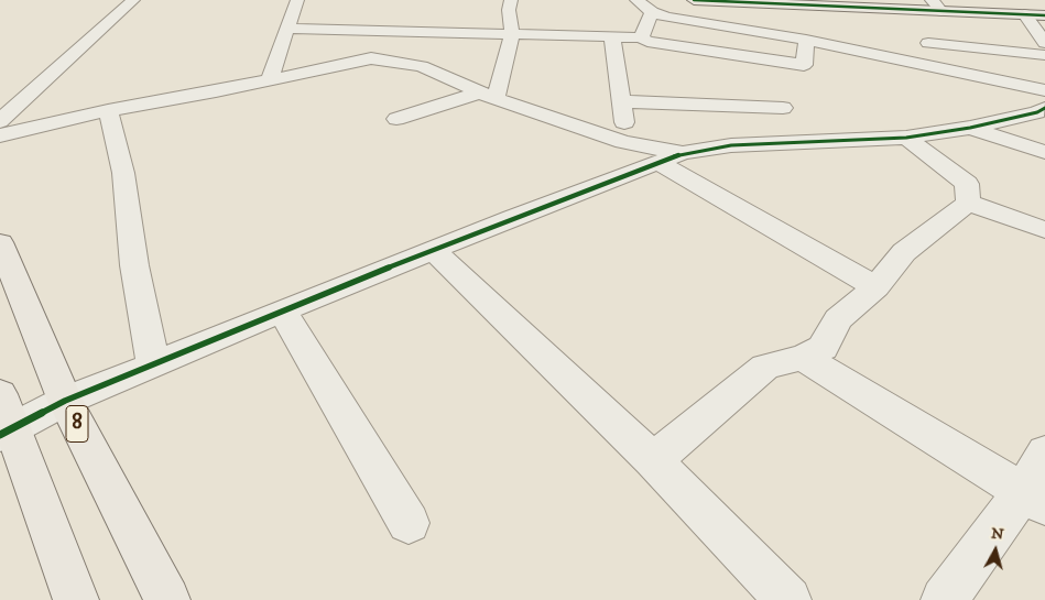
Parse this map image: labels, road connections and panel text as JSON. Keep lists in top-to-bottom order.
{
  "streets": {
    "main road": ["8"]
  },
  "north": "top"
}
